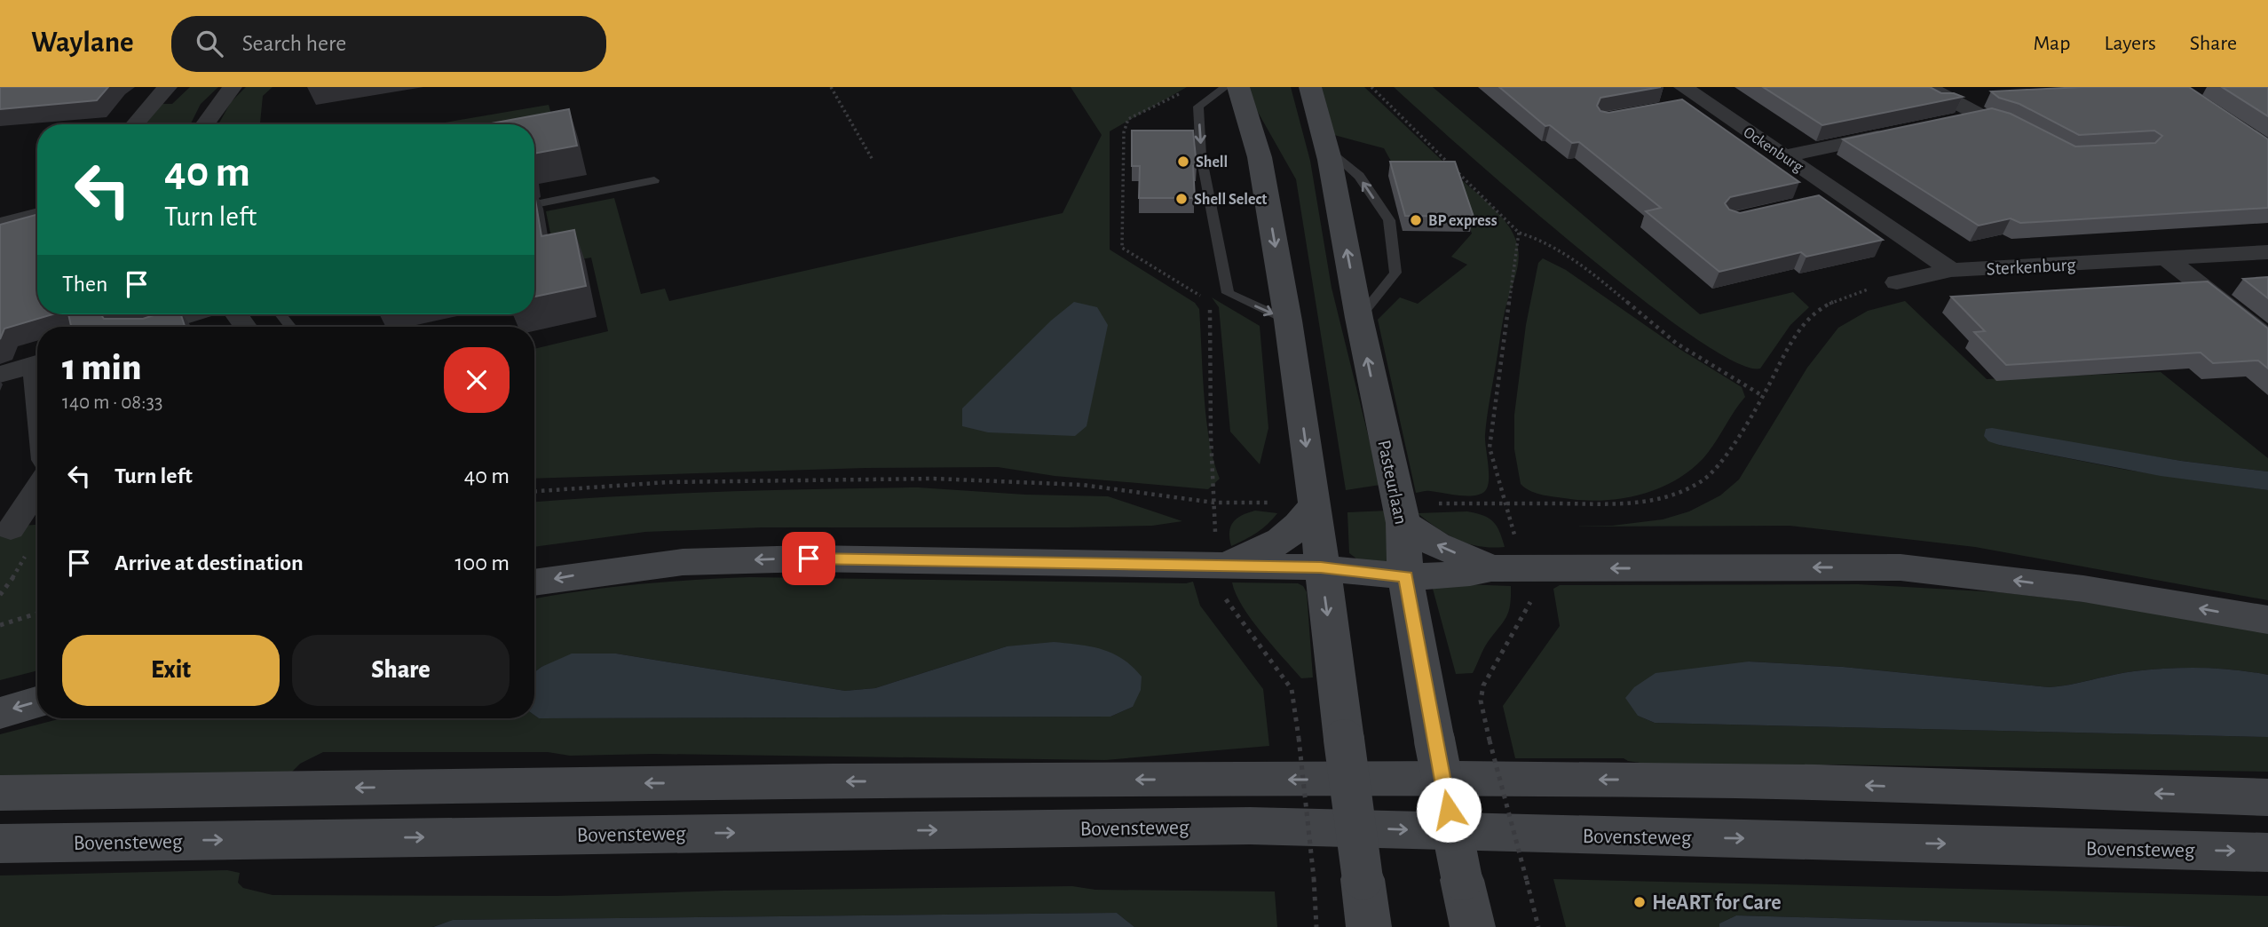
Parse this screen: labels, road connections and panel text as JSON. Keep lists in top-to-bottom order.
{
  "streets": {
    "main road": ["Pasteurlaan", "Bovensteweg"],
    "street": ["Ockenburg", "Sterkenburg"]
  },
  "crossings": [
    ["Ockenburg", "Sterkenburg"]
  ],
  "places": [
    "Shell",
    "Shell Select",
    "BP express",
    "HeART for Care"
  ],
  "page": {
    "header": "Waylane",
    "search": "Search here",
    "nav": ["Map", "Layers", "Share"],
    "turn": ["40 m", "Turn left"],
    "then": "Then",
    "heading": ["1 min", "140 m · 08:33"],
    "list": [
      {
        "name": "Turn left",
        "value": "40 m"
      },
      {
        "name": "Arrive at destination",
        "value": "100 m"
      }
    ],
    "buttons": ["Exit", "Share"]
  }
}
